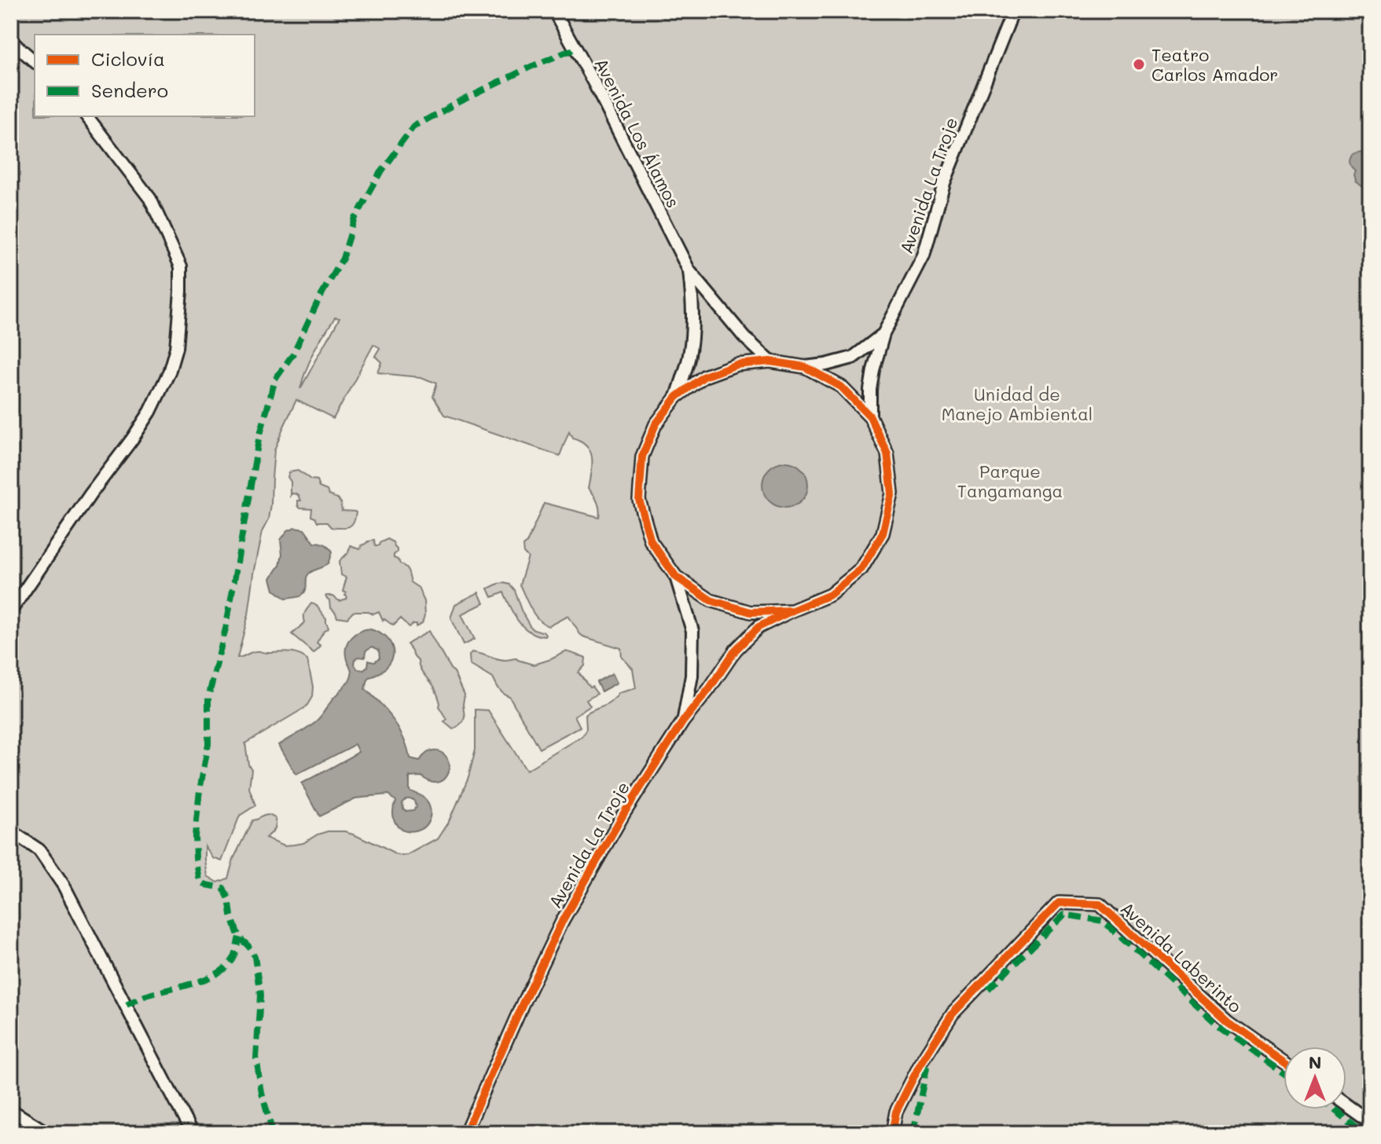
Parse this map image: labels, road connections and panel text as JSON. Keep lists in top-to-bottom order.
{
  "streets": {
    "street": ["Avenida Los Álamos", "Avenida La Troje", "Avenida Laberinto"]
  },
  "parks": ["Unidad de Manejo Ambiental", "Parque Tangamanga"],
  "places": ["Teatro Carlos Amador"],
  "legend": ["Ciclovía", "Sendero"],
  "north": "top"
}
